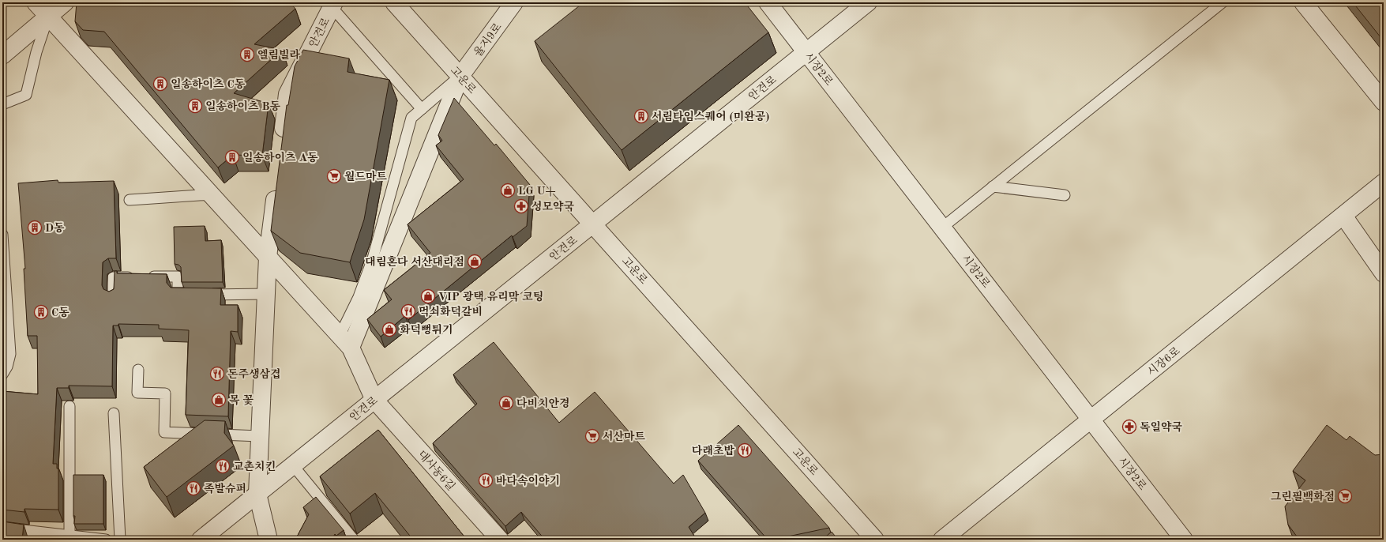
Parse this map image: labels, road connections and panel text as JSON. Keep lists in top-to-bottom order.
{
  "streets": {
    "street": [
      "안견로",
      "율지9로",
      "시장2로",
      "고운로",
      "시장6로",
      "대사동6길"
    ]
  },
  "crossings": [
    ["안견로", "시장2로"],
    ["안견로", "고운로"],
    ["안견로", "대사동6길"],
    ["율지9로", "고운로"],
    ["율지9로", "대사동6길"],
    ["시장2로", "시장6로"]
  ],
  "places": {
    "building": [
      "엘림빌라",
      "일송하이츠 C동",
      "일송하이츠 B동",
      "서림타임스퀘어 (미완공)",
      "일송하이츠 A동",
      "D동",
      "C동"
    ],
    "supermarket": ["월드마트", "서산마트", "그린필백화점"],
    "shop": [
      "LG U+",
      "대림혼다 서산대리점",
      "VIP 광택 유리막 코팅",
      "화덕뻥튀기",
      "목 꽃",
      "다비치안경"
    ],
    "pharmacy": ["성모약국", "독일약국"],
    "restaurant": [
      "먹쇠화덕갈비",
      "돈주생삼겹",
      "다래초밥",
      "교촌치킨",
      "바다속이야기",
      "족발슈퍼"
    ]
  }
}
